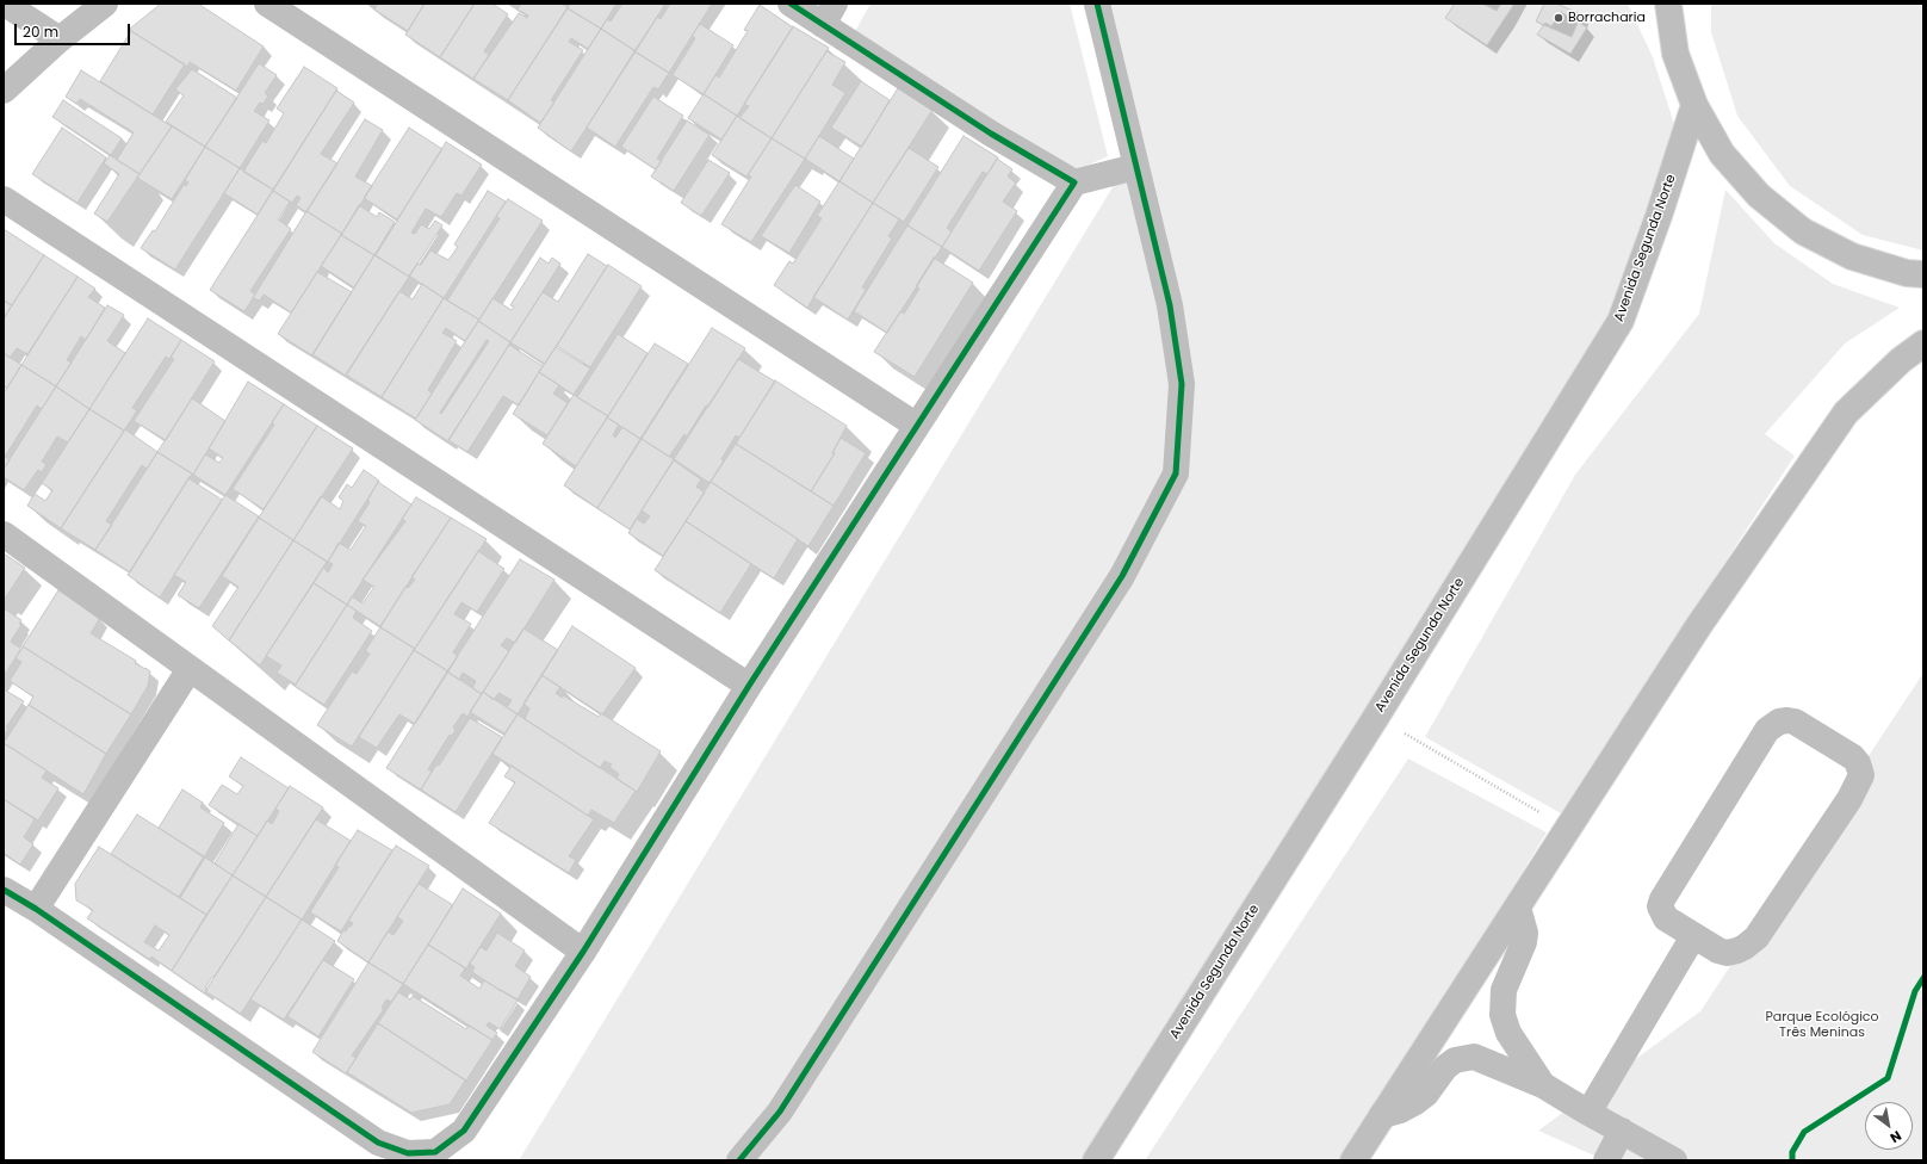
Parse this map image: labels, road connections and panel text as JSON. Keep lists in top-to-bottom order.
{
  "streets": {
    "street": ["Avenida Segunda Norte"]
  },
  "parks": ["Parque Ecológico Três Meninas"],
  "places": ["Borracharia"],
  "scale_bar": "20 m",
  "north": "bottom right"
}
